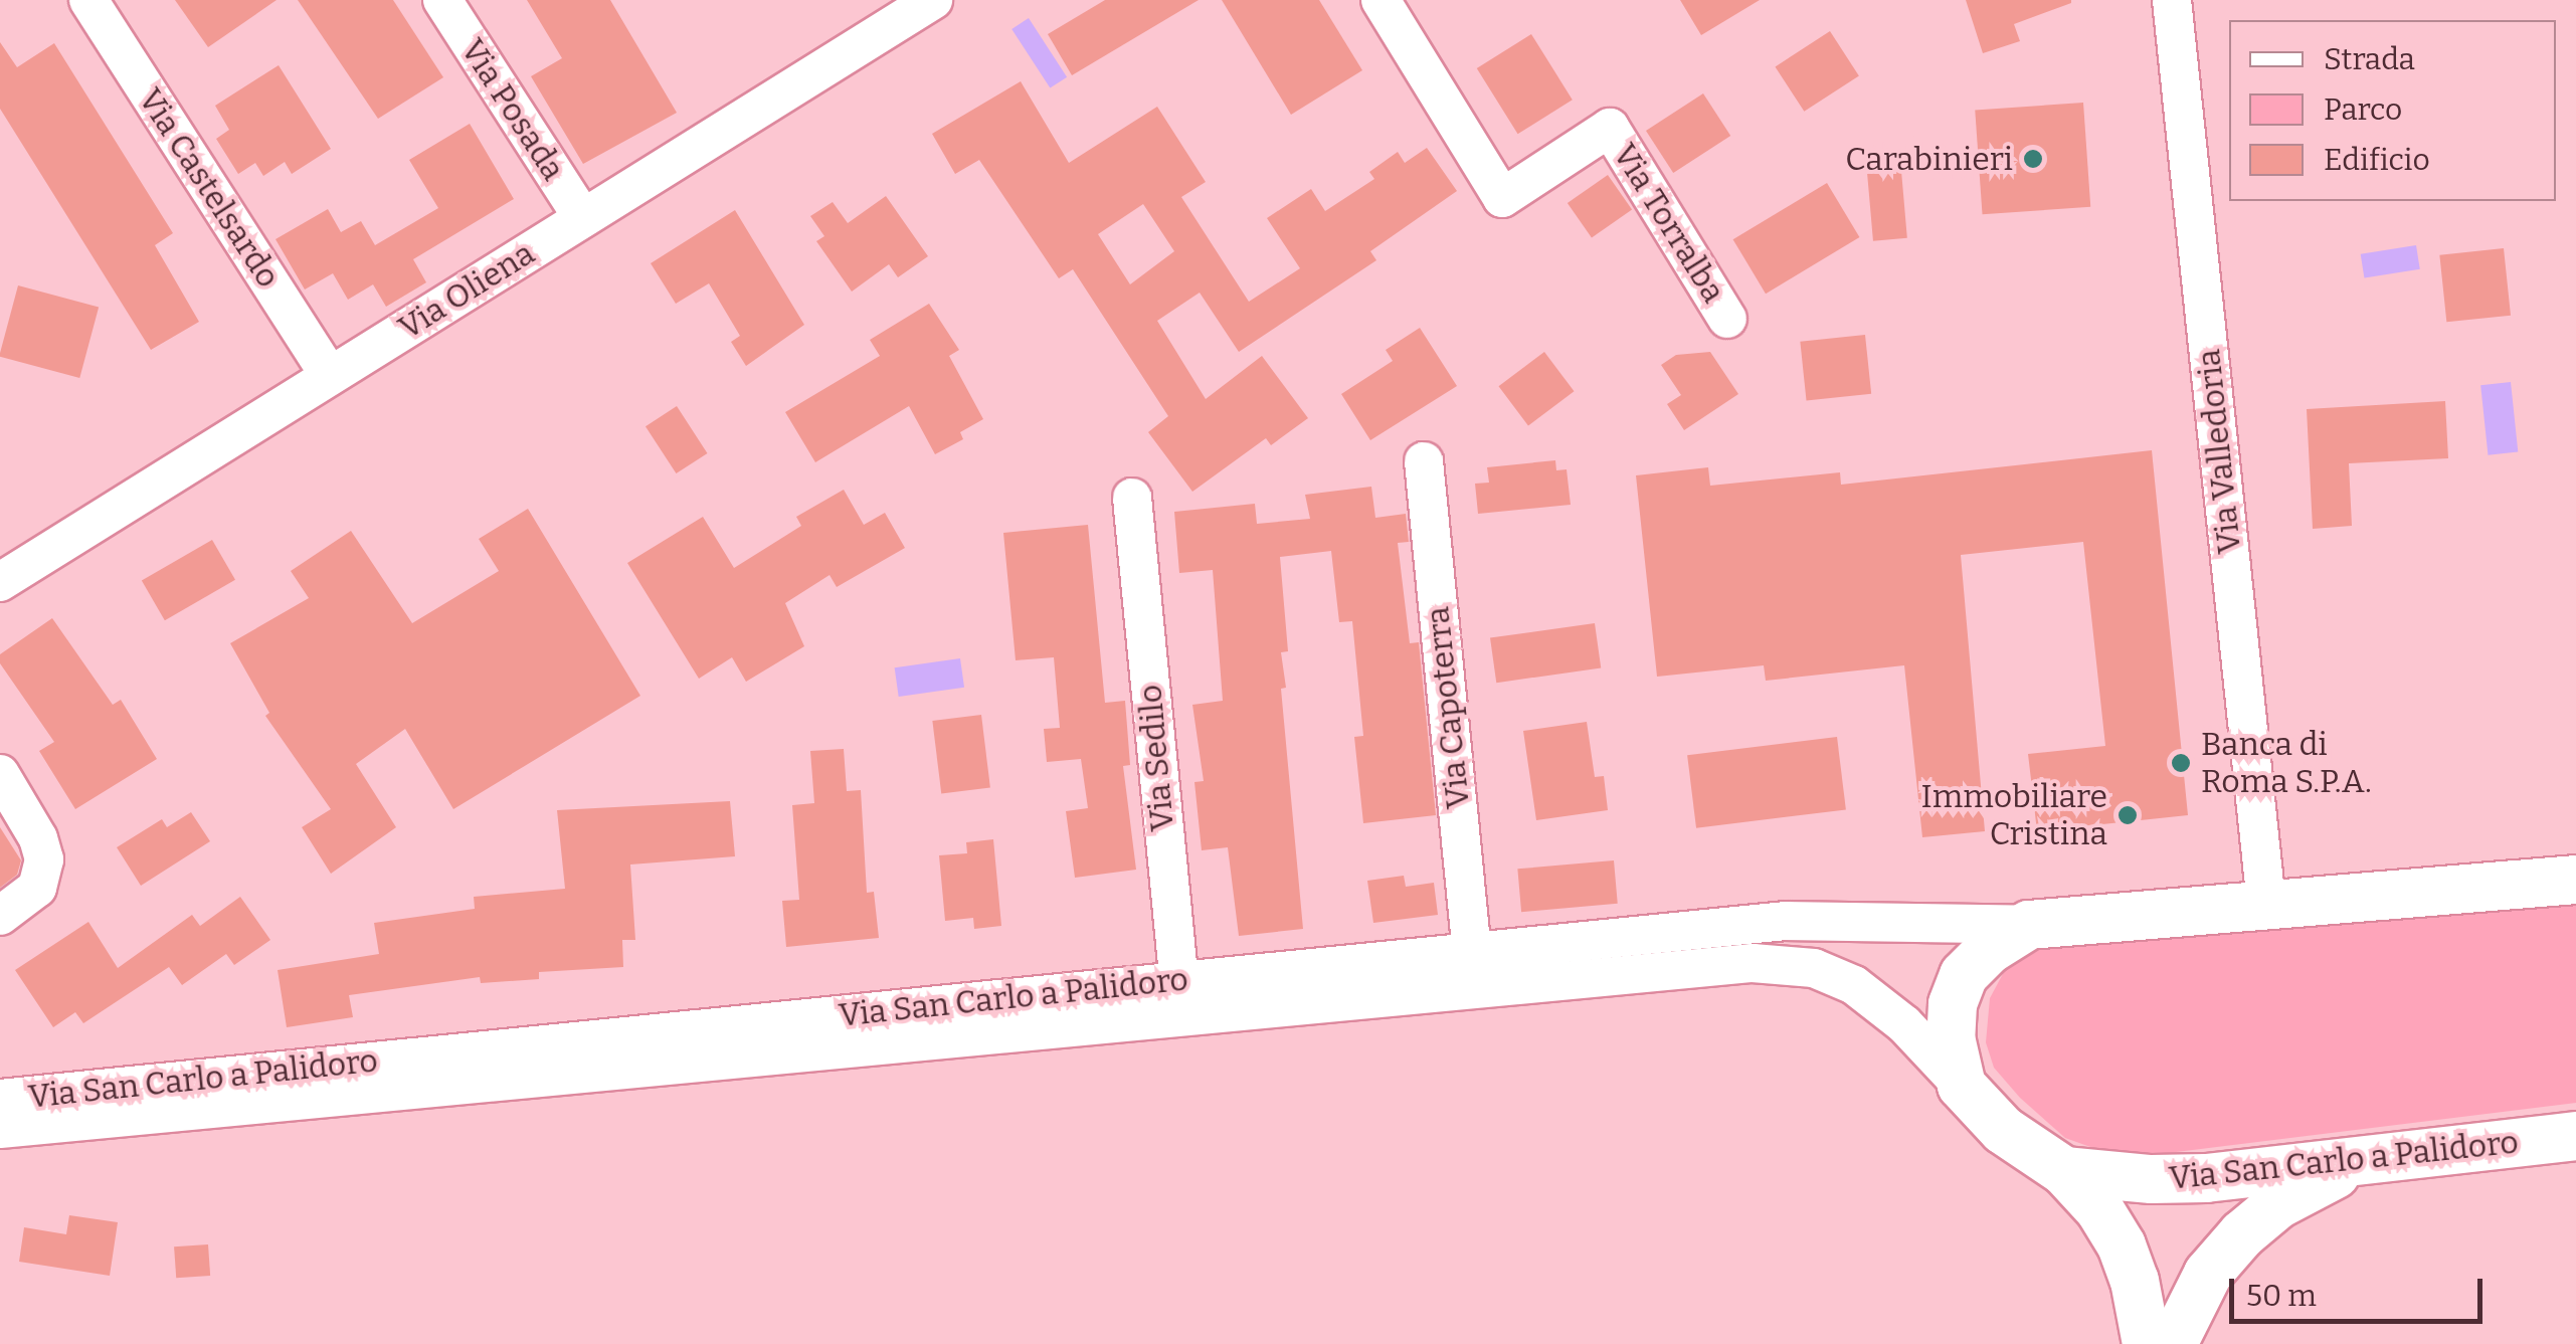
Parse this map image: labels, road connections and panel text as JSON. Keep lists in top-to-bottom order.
{
  "streets": {
    "street": [
      "Via Posada",
      "Via Castelsardo",
      "Via Torralba",
      "Via Oliena",
      "Via Valledoria",
      "Via Capoterra",
      "Via Sedilo",
      "Via San Carlo a Palidoro"
    ]
  },
  "crossings": [
    ["Via Posada", "Via Oliena"],
    ["Via Castelsardo", "Via Oliena"],
    ["Via Valledoria", "Via San Carlo a Palidoro"],
    ["Via Capoterra", "Via San Carlo a Palidoro"],
    ["Via Sedilo", "Via San Carlo a Palidoro"]
  ],
  "places": ["Carabinieri", "Banca di Roma S.P.A.", "Immobiliare Cristina"],
  "legend": ["Strada", "Parco", "Edificio"],
  "scale_bar": "50 m"
}
